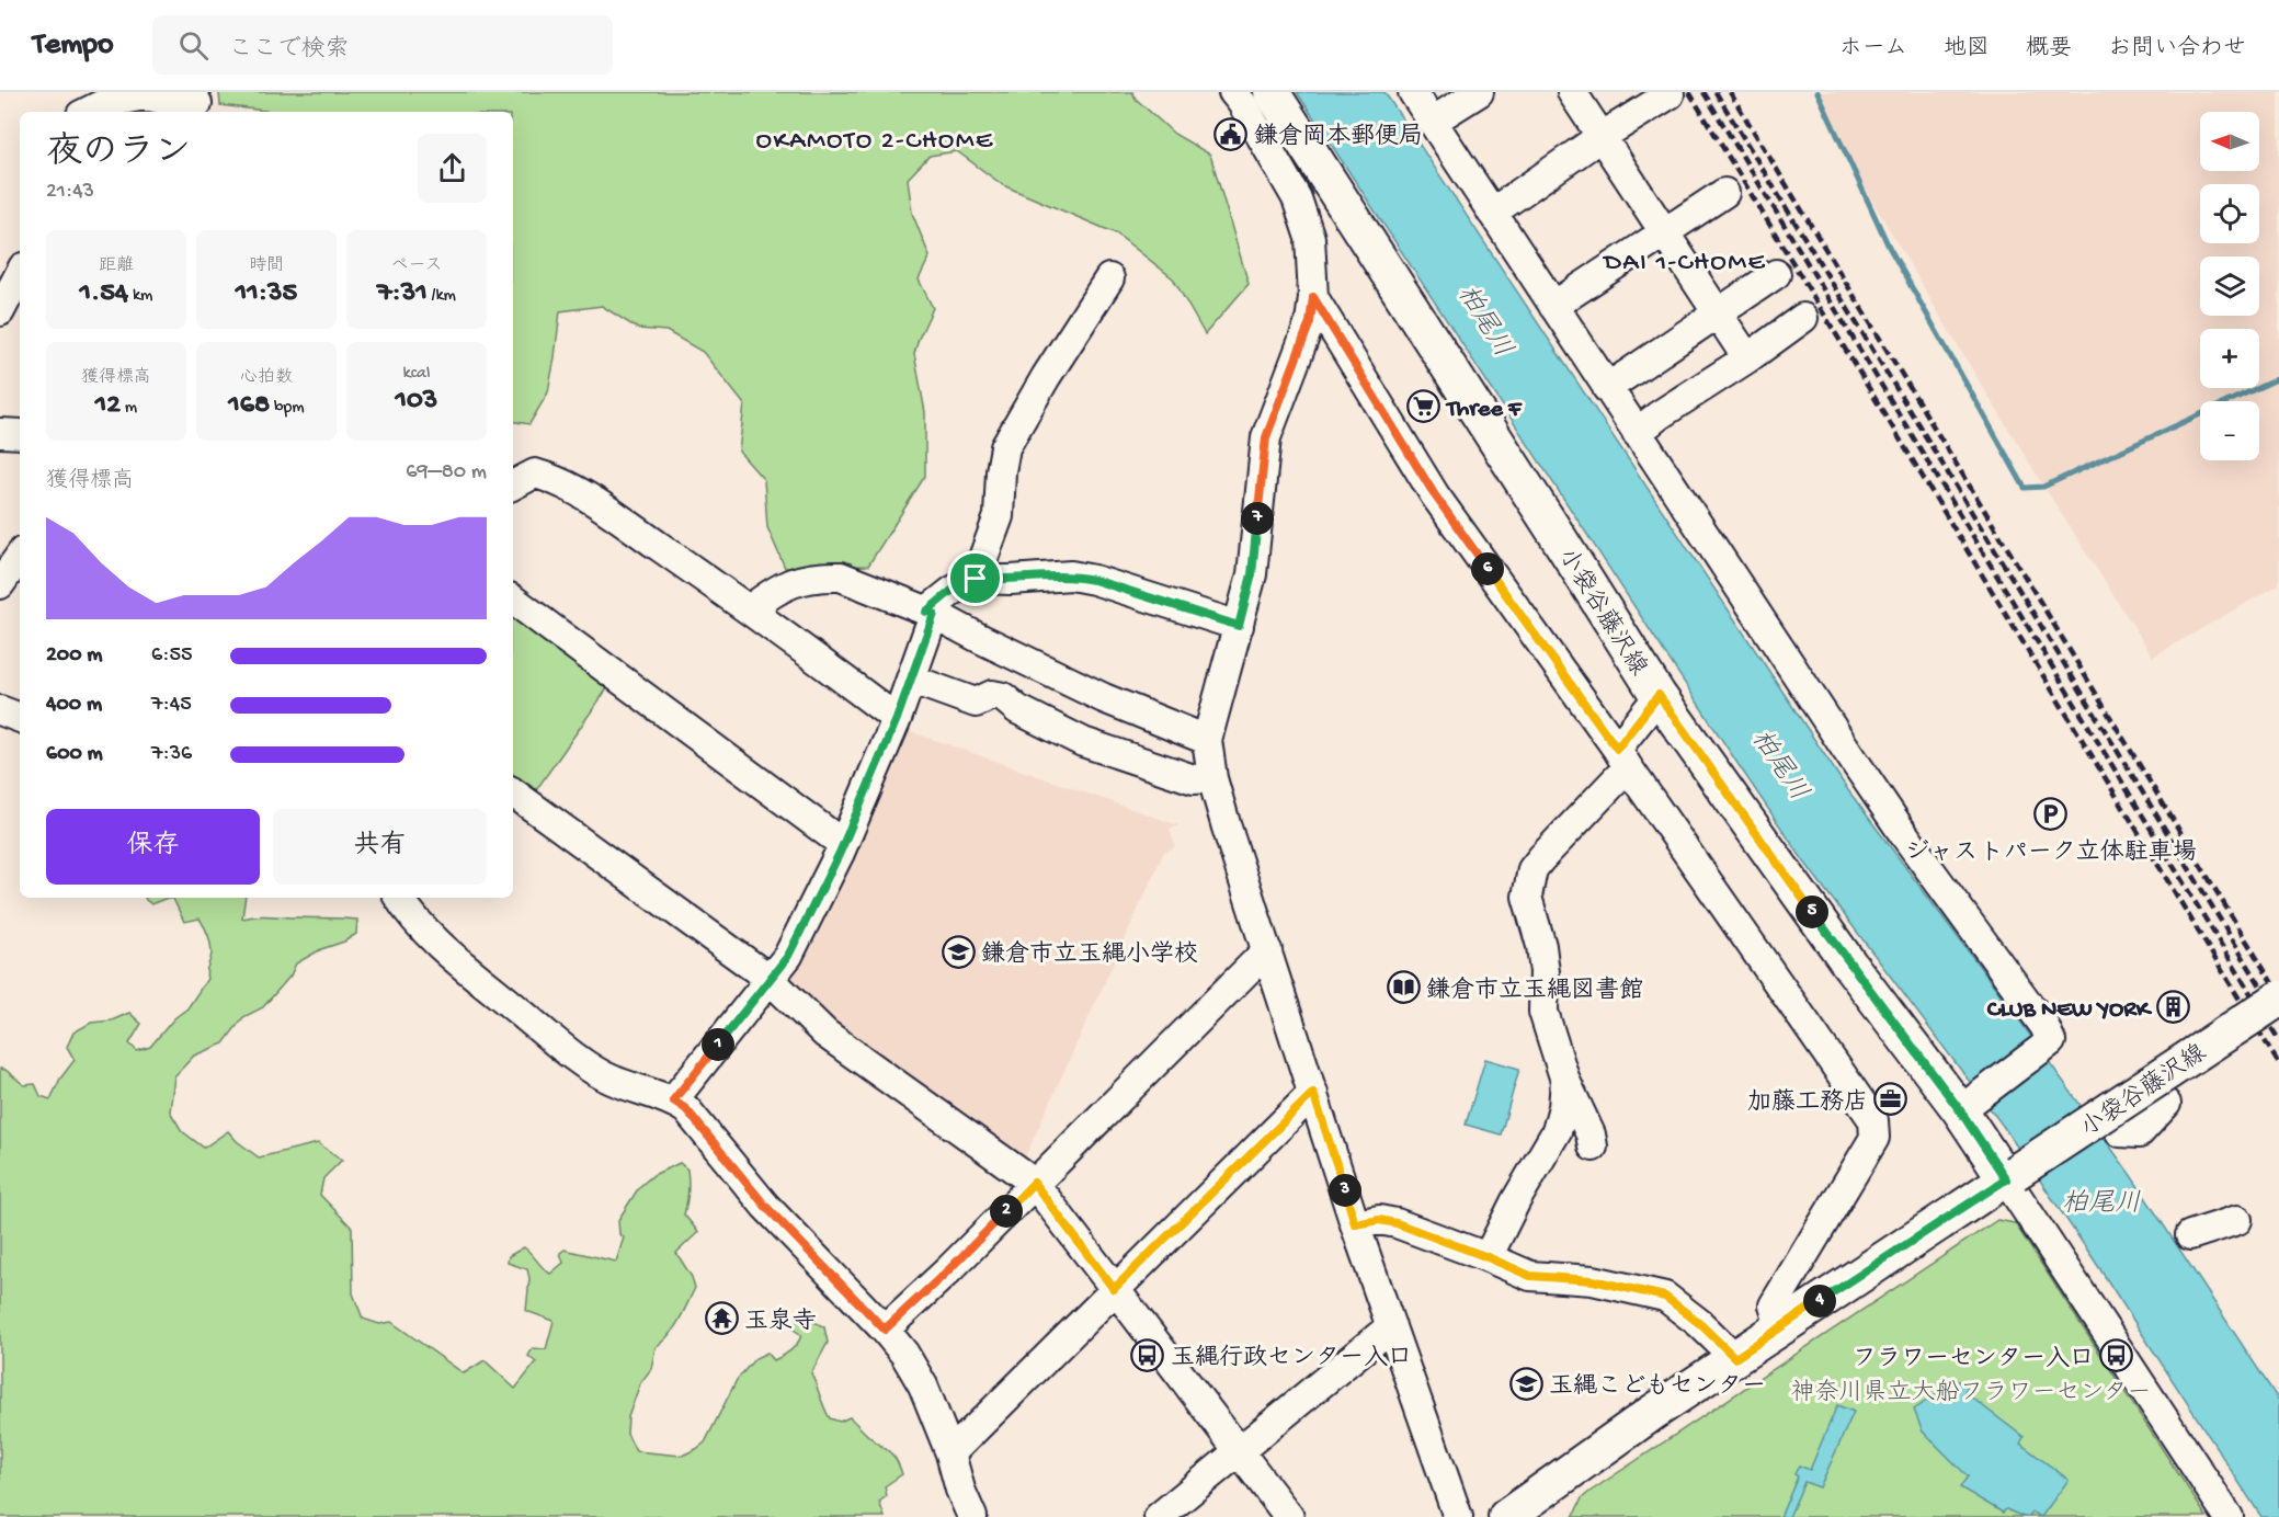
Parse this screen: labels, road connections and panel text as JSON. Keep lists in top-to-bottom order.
{
  "streets": {
    "main road": ["小袋谷藤沢線"]
  },
  "districts": ["OKAMOTO 2-CHOME", "DAI 1-CHOME"],
  "water": ["柏尾川"],
  "parks": ["神奈川県立大船フラワーセンター"],
  "places": {
    "public building": ["鎌倉岡本郵便局"],
    "supermarket": ["Three F"],
    "parking": ["ジャストパーク立体駐車場"],
    "school or university": ["鎌倉市立玉縄小学校", "玉縄こどもセンター"],
    "library": ["鎌倉市立玉縄図書館"],
    "building": ["CLUB NEW YORK"],
    "office": ["加藤工務店"],
    "temple": ["玉泉寺"],
    "bus stop": ["玉縄行政センター入口", "フラワーセンター入口"]
  },
  "north": "left",
  "page": {
    "header": "Tempo",
    "search": "ここで検索",
    "nav": [
      "ホーム",
      "地図",
      "概要",
      "お問い合わせ"
    ],
    "map_buttons": ["+", "−"],
    "heading": ["夜のラン", "21:43"],
    "stats": [
      ["距離", "1.54 km"],
      ["時間", "11:35"],
      ["ペース", "7:31 /km"],
      ["獲得標高", "12 m"],
      ["心拍数", "168 bpm"],
      ["kcal", "103"]
    ],
    "chart": ["獲得標高", "69–80 m"],
    "pins": [
      "7",
      "6",
      "5",
      "1",
      "3",
      "2",
      "4"
    ],
    "list": [
      {
        "name": "200 m",
        "note": "6:55"
      },
      {
        "name": "400 m",
        "note": "7:45"
      },
      {
        "name": "600 m",
        "note": "7:36"
      }
    ],
    "buttons": ["保存", "共有"]
  }
}
